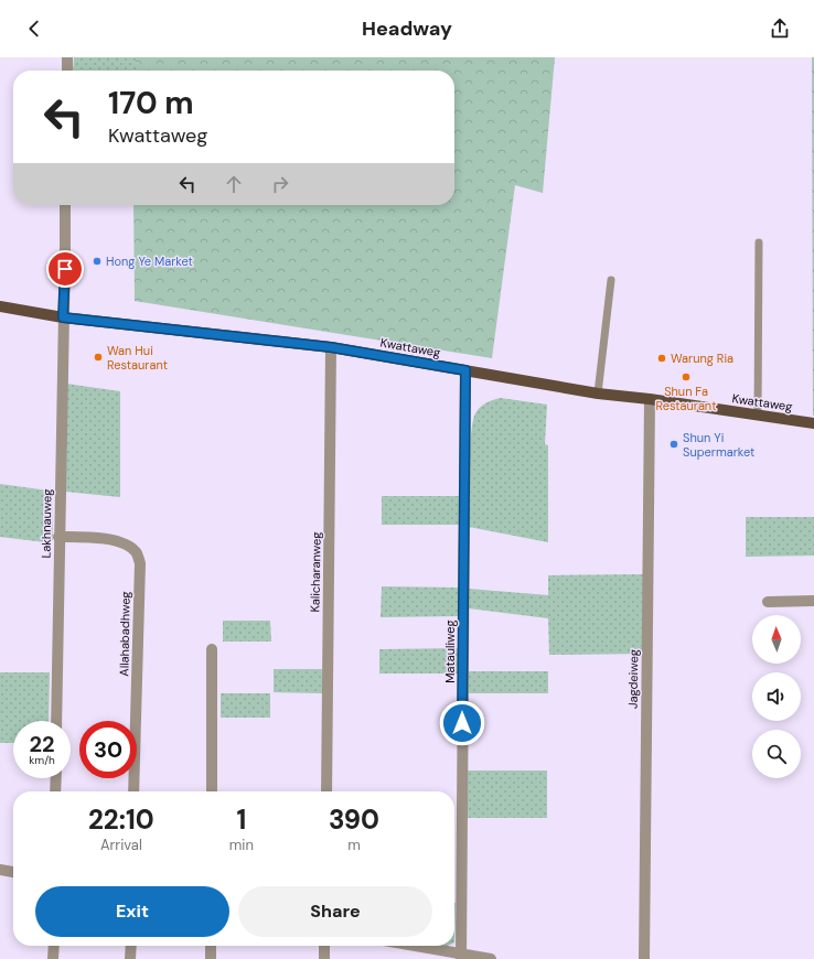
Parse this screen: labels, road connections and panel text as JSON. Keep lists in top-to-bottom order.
{
  "streets": {
    "main road": ["Kwattaweg"],
    "street": [
      "Lakhnauweg",
      "Kalicharanweg",
      "Allahabadhweg",
      "Matauliweg",
      "Jagdeiweg"
    ]
  },
  "crossings": [
    ["Kwattaweg", "Lakhnauweg"],
    ["Kwattaweg", "Kalicharanweg"],
    ["Kwattaweg", "Matauliweg"],
    ["Kwattaweg", "Jagdeiweg"],
    ["Lakhnauweg", "Allahabadhweg"]
  ],
  "places": [
    "Hong Ye Market",
    "Wan Hui Restaurant",
    "Warung Ria",
    "Shun Fa Restaurant",
    "Shun Yi Supermarket"
  ],
  "north": "top",
  "page": {
    "header": "Headway",
    "turn": ["170 m", "Kwattaweg"],
    "speed": "22 km/h",
    "limit": "30",
    "eta": [
      "22:10",
      "Arrival",
      "1",
      "min",
      "390",
      "m"
    ],
    "buttons": ["Exit", "Share"]
  }
}
